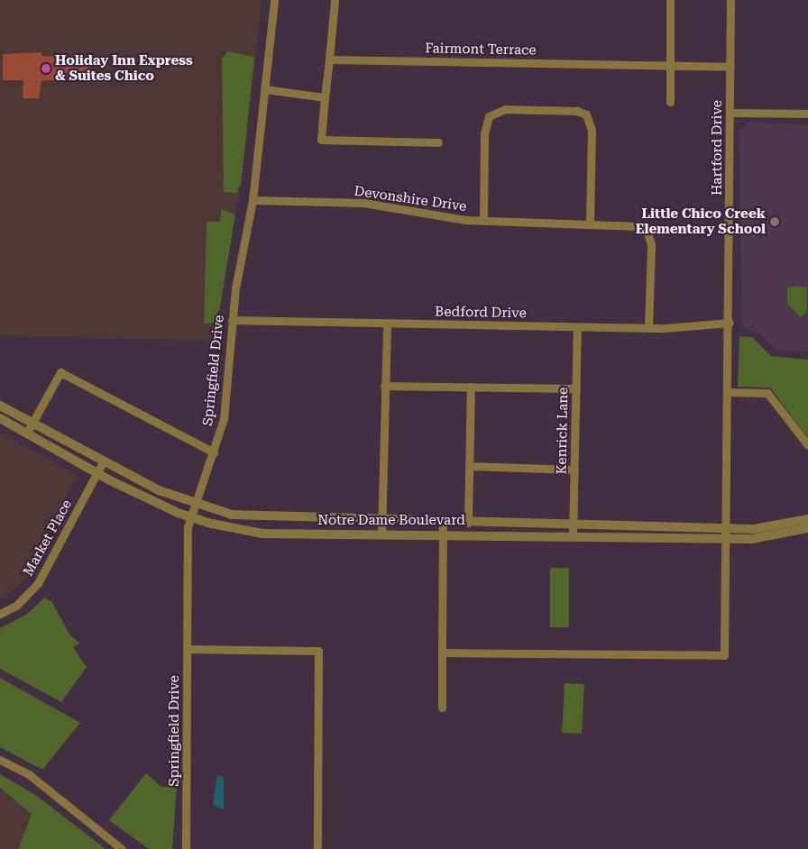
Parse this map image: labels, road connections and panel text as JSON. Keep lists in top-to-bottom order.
{
  "streets": {
    "street": [
      "Fairmont Terrace",
      "Hartford Drive",
      "Devonshire Drive",
      "Bedford Drive",
      "Springfield Drive",
      "Kenrick Lane",
      "Notre Dame Boulevard",
      "Market Place"
    ]
  },
  "crossings": [
    ["Fairmont Terrace", "Hartford Drive"],
    ["Hartford Drive", "Bedford Drive"],
    ["Hartford Drive", "Notre Dame Boulevard"],
    ["Devonshire Drive", "Springfield Drive"],
    ["Bedford Drive", "Springfield Drive"],
    ["Bedford Drive", "Kenrick Lane"],
    ["Springfield Drive", "Notre Dame Boulevard"],
    ["Kenrick Lane", "Notre Dame Boulevard"],
    ["Notre Dame Boulevard", "Market Place"]
  ],
  "places": ["Holiday Inn Express & Suites Chico", "Little Chico Creek Elementary School"]
}
